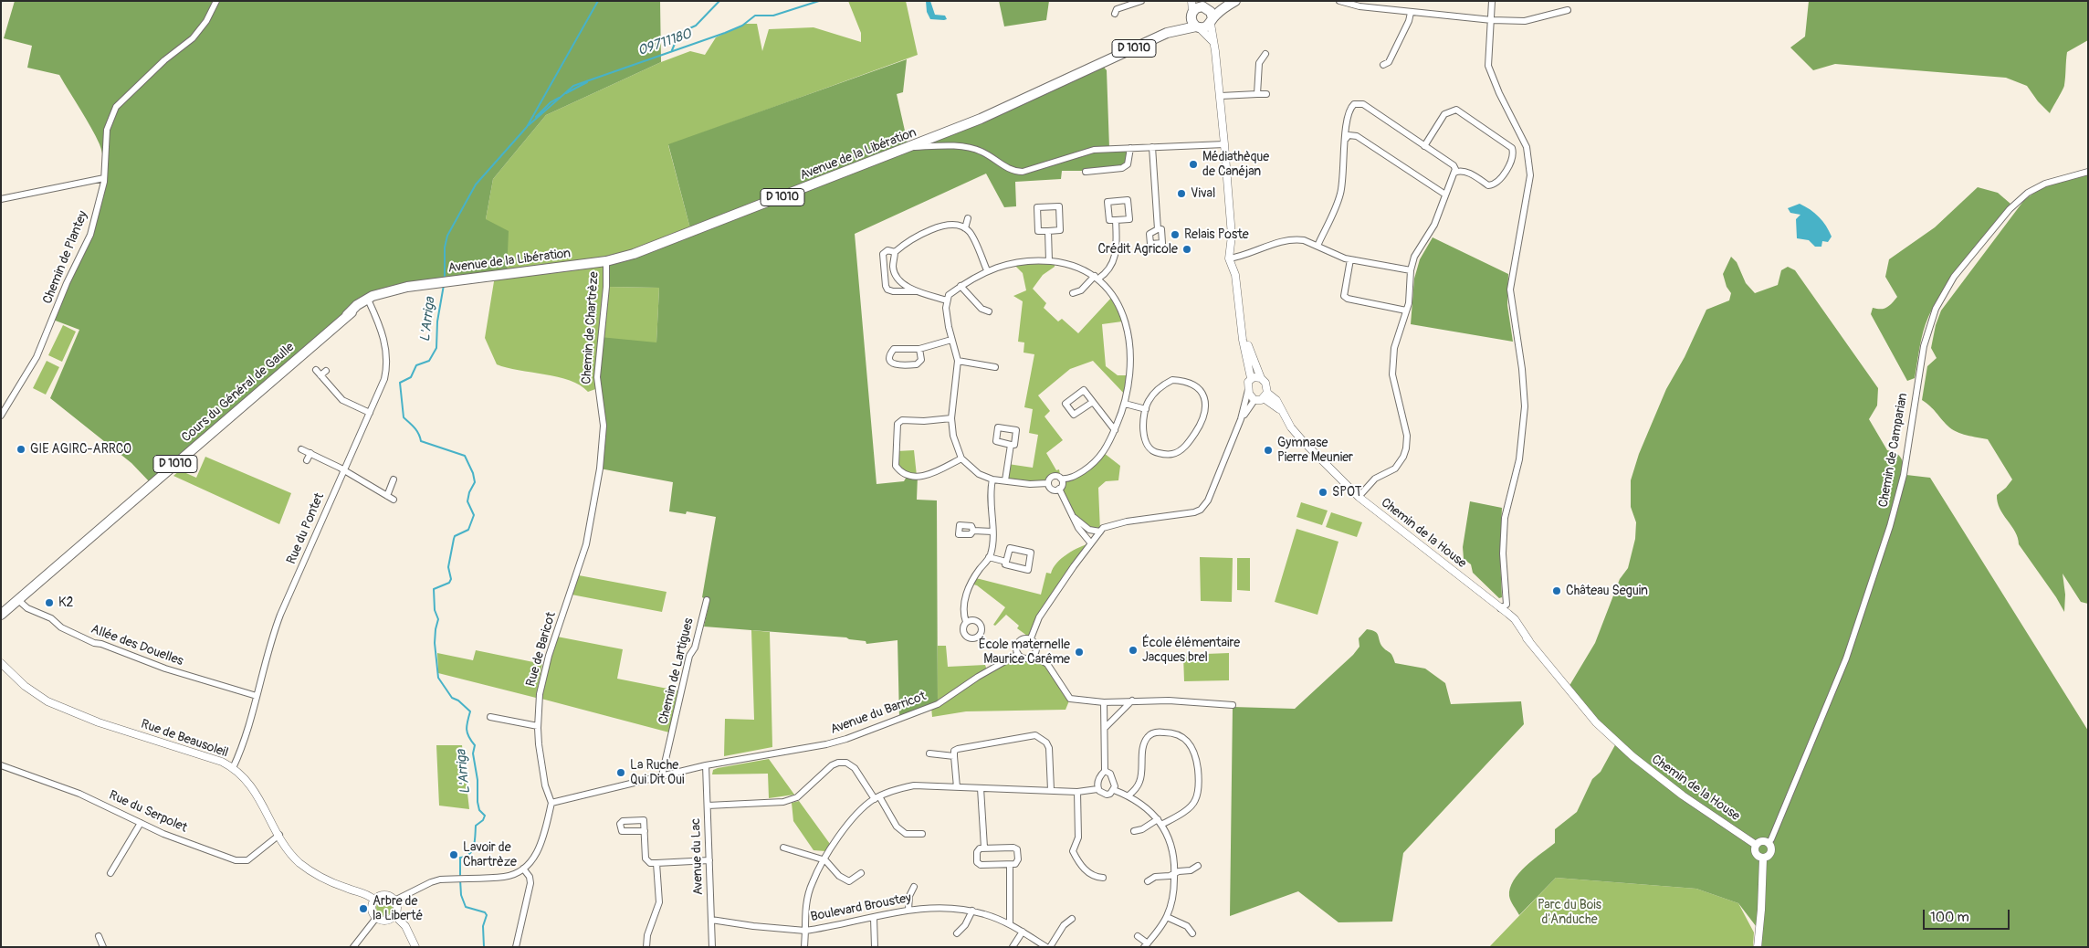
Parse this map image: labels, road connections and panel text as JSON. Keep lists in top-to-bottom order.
{
  "streets": {
    "main road": ["D 1010", "Avenue de la Libération", "Cours du Général de Gaulle"],
    "street": [
      "Chemin de Plantey",
      "Chemin de Chartrèze",
      "Chemin de Camparian",
      "Rue du Pontet",
      "Chemin de la House",
      "Allée des Douelles",
      "Rue de Baricot",
      "Chemin de Lartigues",
      "Avenue du Barricot",
      "Rue de Beausoleil",
      "Rue du Serpolet",
      "Avenue du Lac",
      "Boulevard Broustey"
    ]
  },
  "crossings": [
    ["Avenue de la Libération", "Chemin de Chartrèze"],
    ["Avenue de la Libération", "Cours du Général de Gaulle"],
    ["Chemin de Chartrèze", "Rue de Baricot"],
    ["Cours du Général de Gaulle", "Rue du Pontet"],
    ["Cours du Général de Gaulle", "Allée des Douelles"],
    ["Chemin de Camparian", "Chemin de la House"],
    ["Rue du Pontet", "Allée des Douelles"],
    ["Rue du Pontet", "Rue de Beausoleil"],
    ["Rue de Baricot", "Avenue du Barricot"],
    ["Chemin de Lartigues", "Avenue du Barricot"],
    ["Avenue du Barricot", "Avenue du Lac"],
    ["Rue de Beausoleil", "Rue du Serpolet"]
  ],
  "water": ["O9711180", "L'Arriga"],
  "parks": ["Parc du Bois d'Anduche"],
  "places": [
    "Médiathèque de Canéjan",
    "Vival",
    "Relais Poste",
    "Crédit Agricole",
    "GIE AGIRC-ARRCO",
    "Gymnase Pierre Meunier",
    "SPOT",
    "Château Seguin",
    "K2",
    "École élémentaire Jacques brel",
    "École maternelle Maurice Carême",
    "La Ruche Qui Dit Oui",
    "Lavoir de Chartrèze",
    "Arbre de la Liberté"
  ],
  "scale_bar": "100 m"
}
